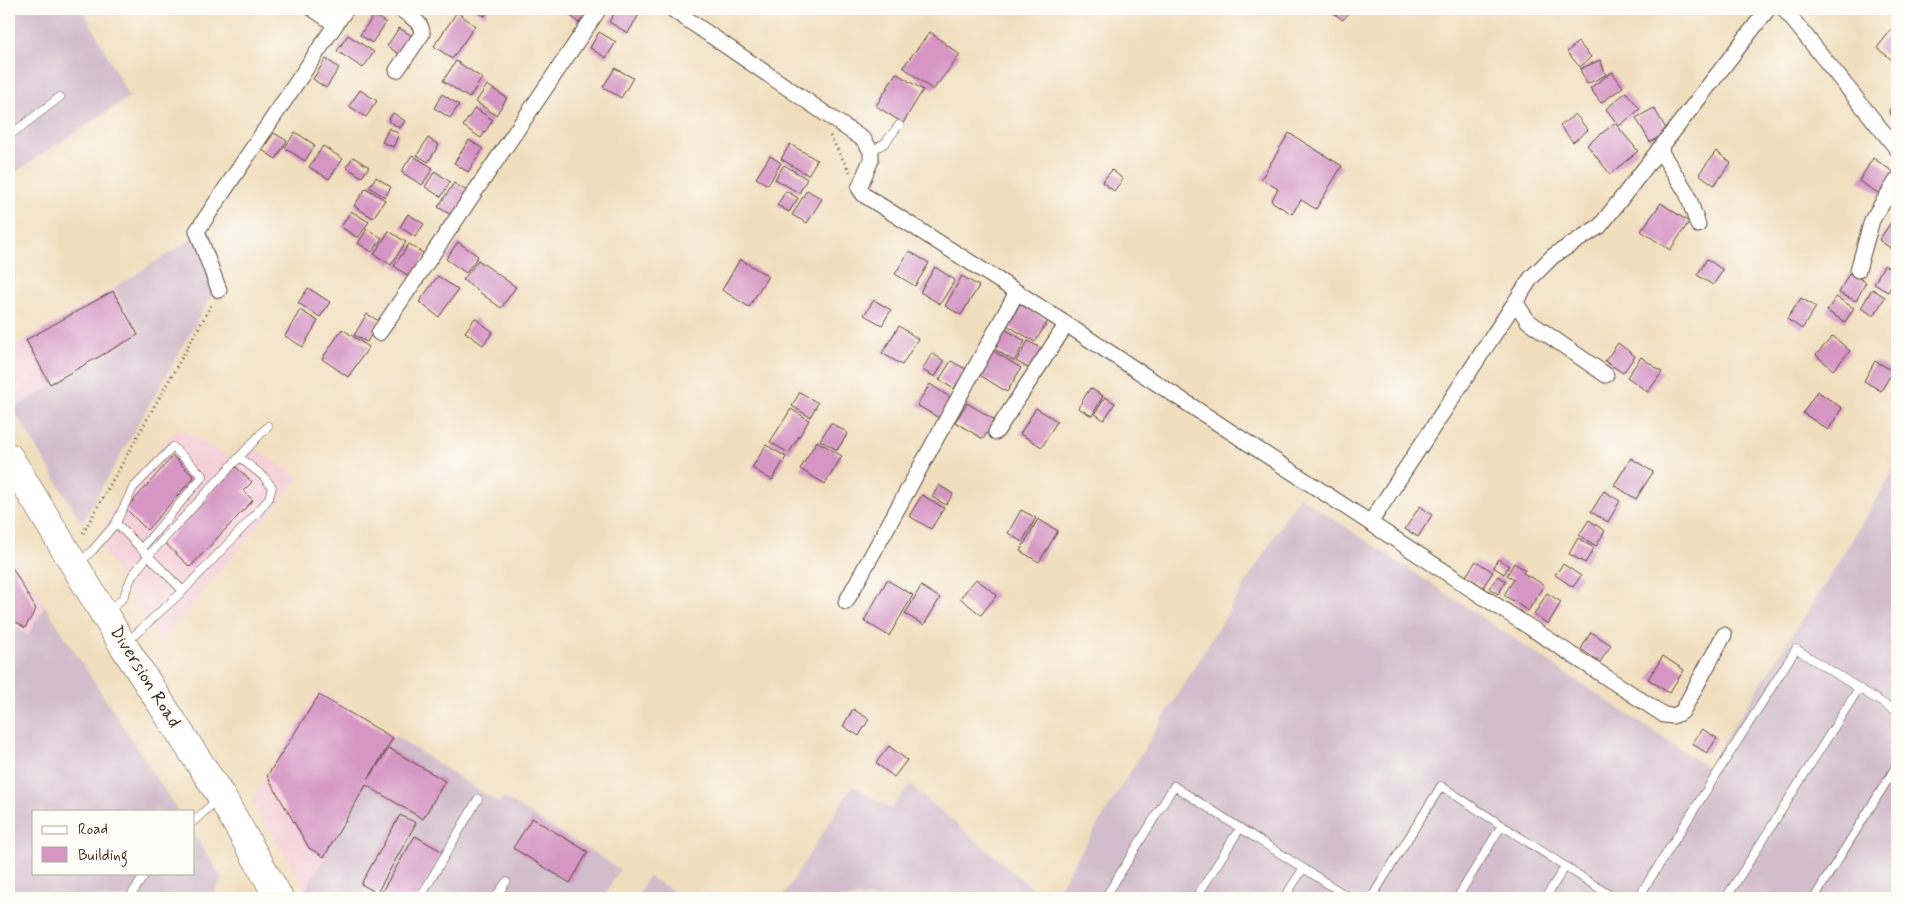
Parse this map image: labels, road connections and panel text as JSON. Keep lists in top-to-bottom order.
{
  "streets": {
    "highway": ["Diversion Road"]
  },
  "legend": ["Road", "Building"]
}
